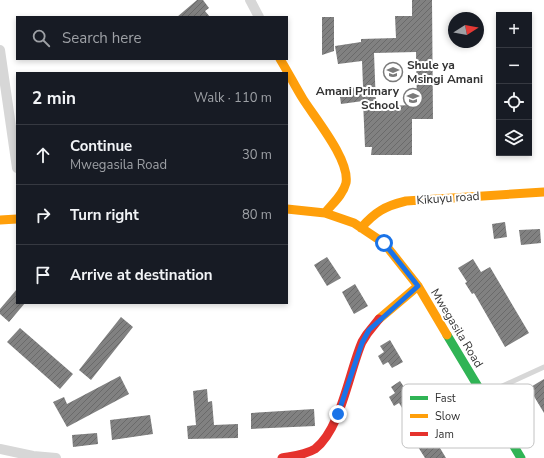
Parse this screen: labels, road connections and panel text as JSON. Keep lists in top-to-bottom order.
{
  "streets": {
    "street": ["Kikuyu road", "Mwegasila Road"]
  },
  "crossings": [
    ["Kikuyu road", "Mwegasila Road"]
  ],
  "places": {
    "school or university": ["Shule ya Msingi Amani", "Amani Primary School"]
  },
  "legend": ["Fast", "Slow", "Jam"],
  "north": "right",
  "page": {
    "map_buttons": ["+", "−"],
    "search": "Search here",
    "heading": ["2 min", "Walk · 110 m"],
    "list": [
      ["Continue", "Mwegasila Road", "30 m"],
      ["Turn right", "80 m"],
      "Arrive at destination"
    ]
  }
}
